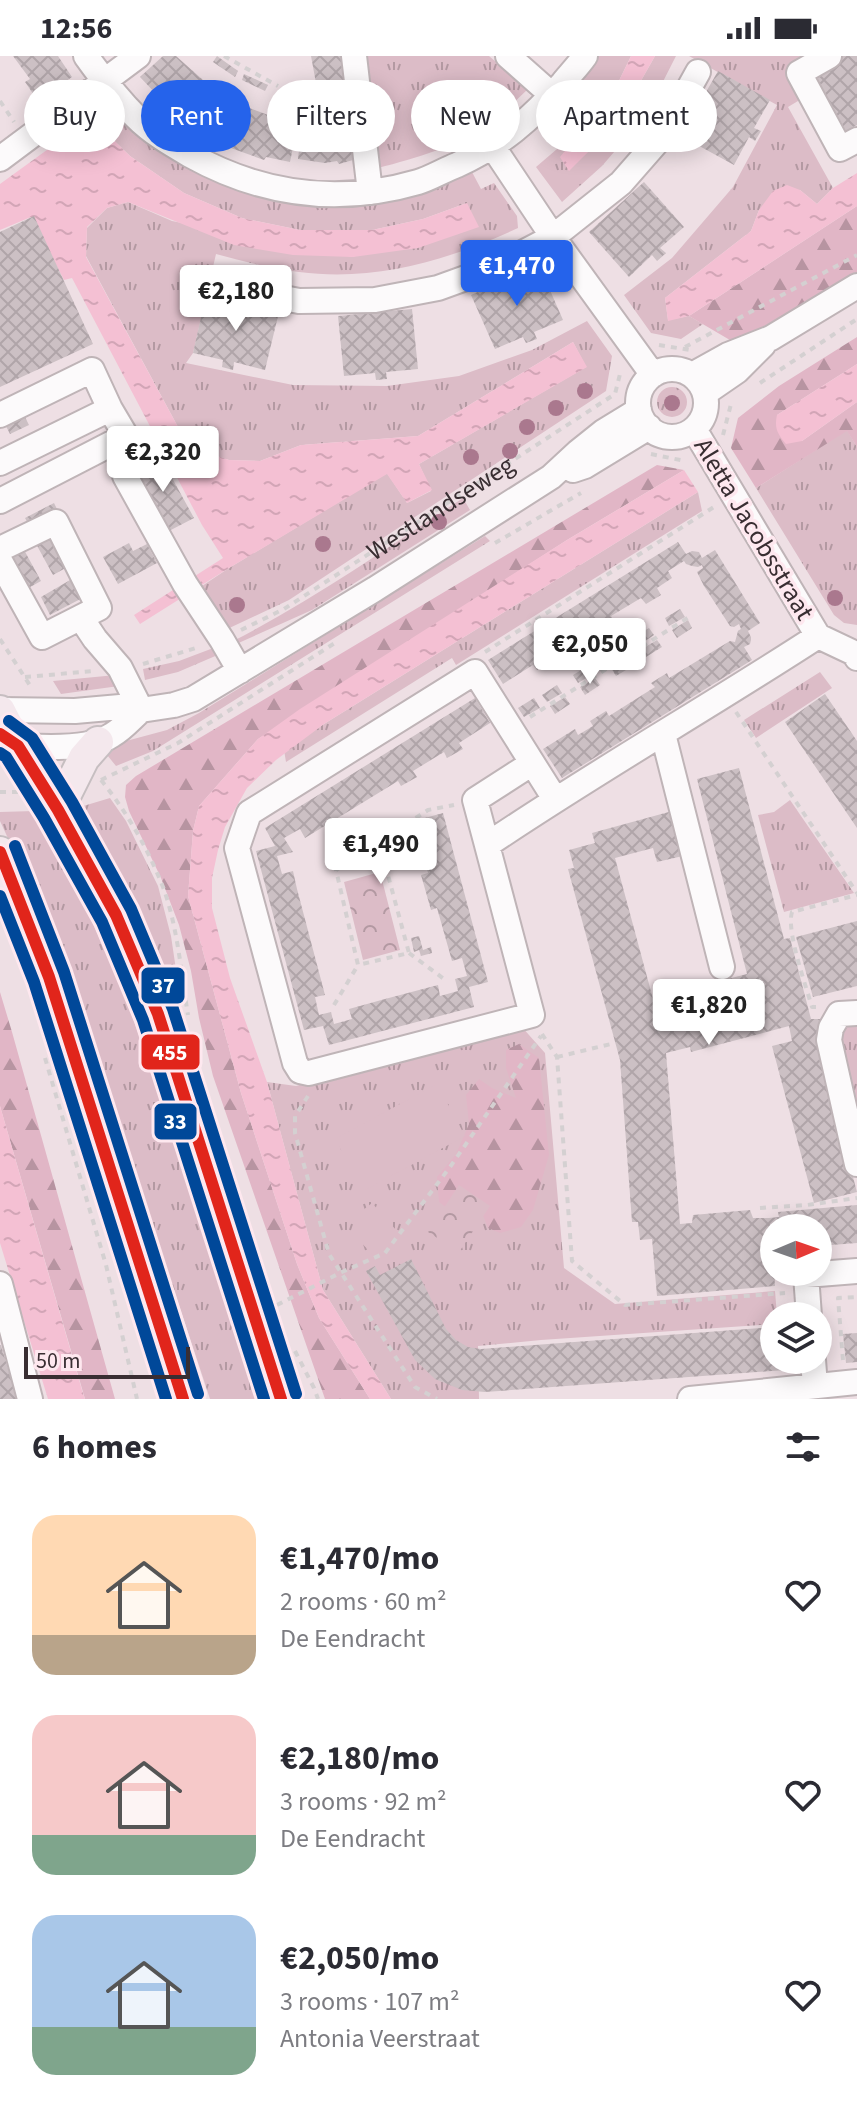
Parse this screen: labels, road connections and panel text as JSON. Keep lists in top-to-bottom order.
{
  "streets": {
    "street": ["Westlandseweg", "Aletta Jacobsstraat"]
  },
  "crossings": [
    ["Westlandseweg", "Aletta Jacobsstraat"]
  ],
  "lines": ["transit line 37", "transit line 455", "transit line 33"],
  "scale_bar": "50 m",
  "north": "right",
  "page": {
    "status": "12:56",
    "chip": [
      "Buy",
      "Rent",
      "Filters",
      "New",
      "Apartment"
    ],
    "price": [
      "€1,470",
      "€2,180",
      "€2,320",
      "€2,050",
      "€1,490",
      "€1,820"
    ],
    "scale": "50 m",
    "heading": "6 homes",
    "list": [
      {
        "name": "€1,470/mo",
        "note": "2 rooms · 60 m² · De Eendracht"
      },
      {
        "name": "€2,180/mo",
        "note": "3 rooms · 92 m² · De Eendracht"
      },
      {
        "name": "€2,050/mo",
        "note": "3 rooms · 107 m² · Antonia Veerstraat"
      }
    ]
  }
}
